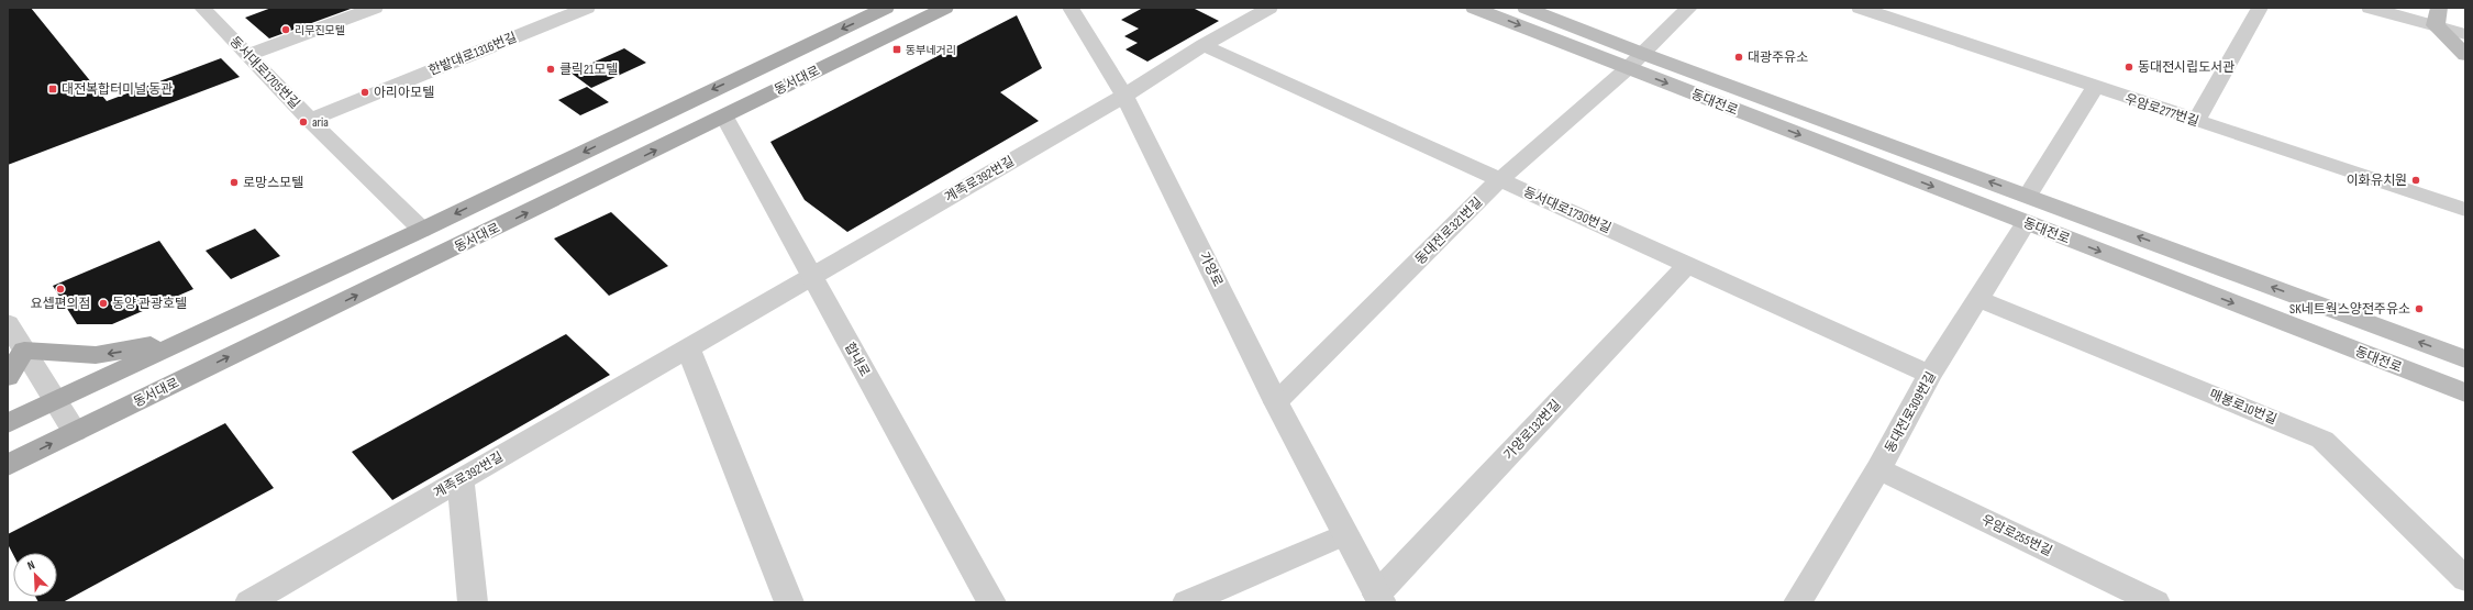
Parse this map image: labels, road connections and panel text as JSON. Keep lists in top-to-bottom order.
{
  "streets": {
    "main road": ["동서대로", "동대전로"],
    "street": [
      "한밭대로1316번길",
      "동서대로1705번길",
      "우암로277번길",
      "계족로392번길",
      "동서대로1730번길",
      "동대전로321번길",
      "가양로",
      "합내로",
      "매봉로10번길",
      "동대전로309번길",
      "가양로132번길",
      "우암로255번길"
    ]
  },
  "crossings": [
    ["한밭대로1316번길", "동서대로1705번길"],
    ["동서대로1705번길", "동서대로"],
    ["동서대로", "합내로"],
    ["동대전로", "우암로277번길"],
    ["동대전로", "동대전로321번길"],
    ["동대전로", "동대전로309번길"],
    ["계족로392번길", "동서대로1730번길"],
    ["계족로392번길", "가양로"],
    ["계족로392번길", "합내로"],
    ["동서대로1730번길", "동대전로321번길"],
    ["동서대로1730번길", "동대전로309번길"],
    ["동서대로1730번길", "가양로132번길"],
    ["동대전로321번길", "가양로"],
    ["가양로", "가양로132번길"],
    ["매봉로10번길", "동대전로309번길"],
    ["동대전로309번길", "우암로255번길"]
  ],
  "places": {
    "other": [
      "리무진모텔",
      "대광주유소",
      "동대전시립도서관",
      "클릭21모텔",
      "아리아모텔",
      "aria",
      "이화유치원",
      "로망스모텔",
      "요셉편의점",
      "동양 관광호텔",
      "SK네트웍스양전주유소"
    ],
    "transit": ["동부네거리", "대전복합터미널 동관"]
  },
  "north": "top left"
}
